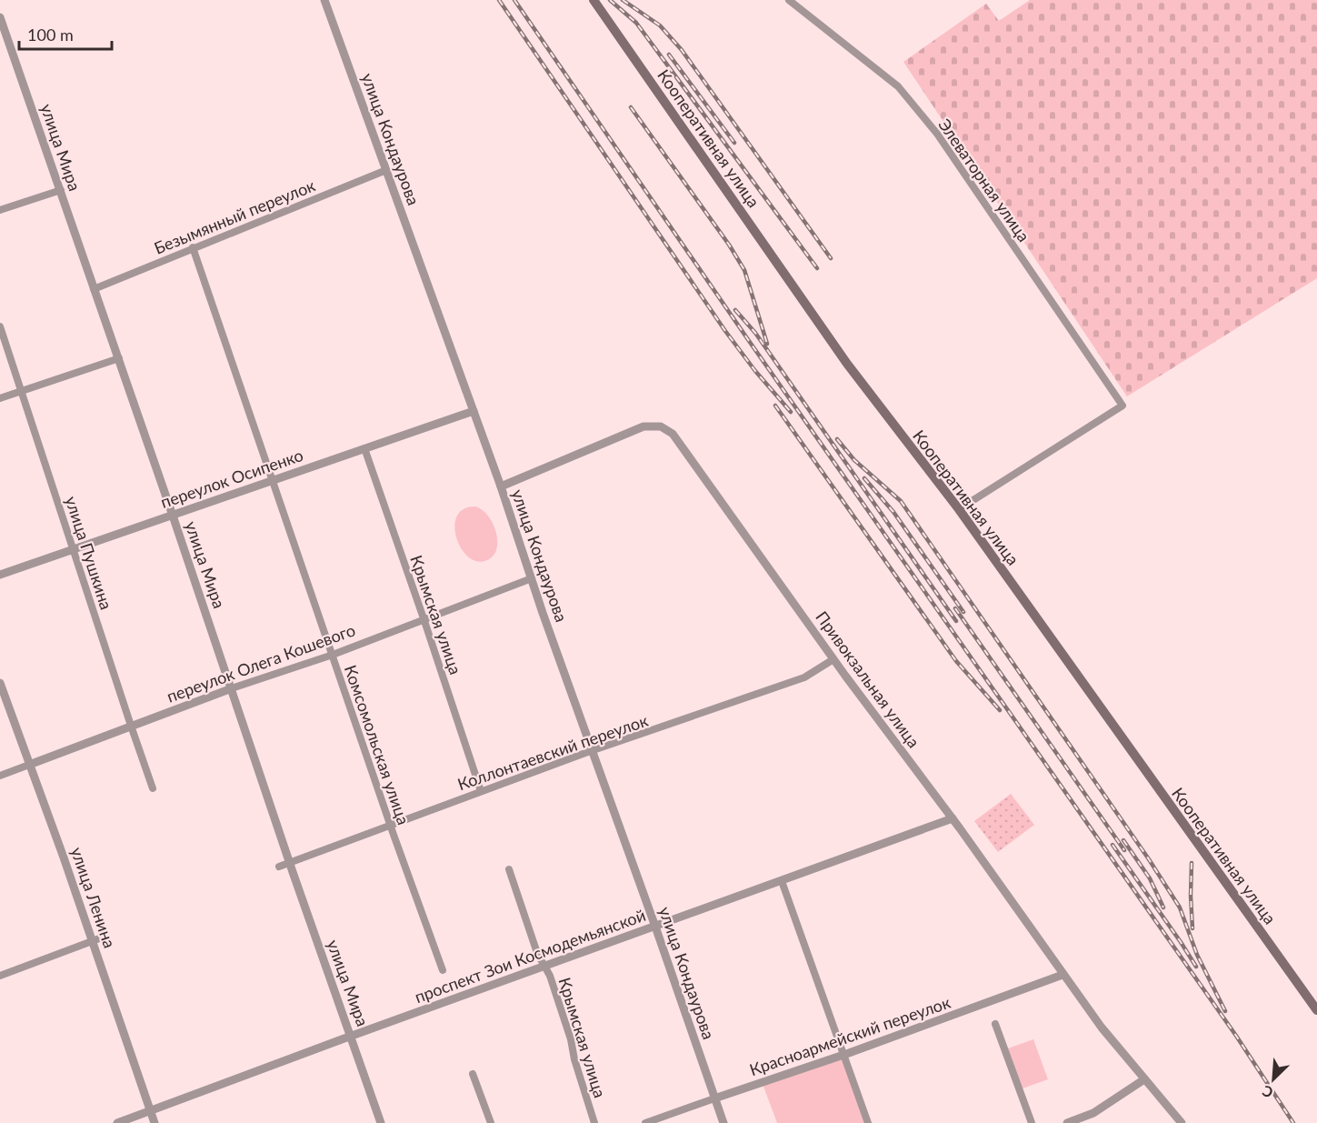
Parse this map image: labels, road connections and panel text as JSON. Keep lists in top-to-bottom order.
{
  "streets": {
    "main road": ["Кооперативная улица"],
    "street": [
      "улица Кондаурова",
      "улица Мира",
      "Элеваторная улица",
      "Безымянный переулок",
      "переулок Осипенко",
      "улица Пушкина",
      "Крымская улица",
      "переулок Олега Кошевого",
      "Привокзальная улица",
      "Комсомольская улица",
      "Коллонтаевский переулок",
      "улица Ленина",
      "проспект Зои Космодемьянской",
      "Красноармейский переулок"
    ]
  },
  "crossings": [
    ["Кооперативная улица", "Элеваторная улица"],
    ["улица Кондаурова", "Безымянный переулок"],
    ["улица Кондаурова", "переулок Осипенко"],
    ["улица Кондаурова", "переулок Олега Кошевого"],
    ["улица Кондаурова", "Привокзальная улица"],
    ["улица Кондаурова", "Коллонтаевский переулок"],
    ["улица Кондаурова", "проспект Зои Космодемьянской"],
    ["улица Кондаурова", "Красноармейский переулок"],
    ["улица Мира", "Безымянный переулок"],
    ["улица Мира", "переулок Осипенко"],
    ["улица Мира", "переулок Олега Кошевого"],
    ["улица Мира", "Коллонтаевский переулок"],
    ["улица Мира", "проспект Зои Космодемьянской"],
    ["Безымянный переулок", "Комсомольская улица"],
    ["переулок Осипенко", "улица Пушкина"],
    ["переулок Осипенко", "Крымская улица"],
    ["переулок Осипенко", "Комсомольская улица"],
    ["улица Пушкина", "переулок Олега Кошевого"],
    ["Крымская улица", "переулок Олега Кошевого"],
    ["Крымская улица", "Коллонтаевский переулок"],
    ["Крымская улица", "проспект Зои Космодемьянской"],
    ["переулок Олега Кошевого", "Комсомольская улица"],
    ["переулок Олега Кошевого", "улица Ленина"],
    ["Привокзальная улица", "Коллонтаевский переулок"],
    ["Привокзальная улица", "проспект Зои Космодемьянской"],
    ["Привокзальная улица", "Красноармейский переулок"],
    ["Комсомольская улица", "Коллонтаевский переулок"],
    ["улица Ленина", "проспект Зои Космодемьянской"]
  ],
  "scale_bar": "100 m",
  "north": "bottom left"
}
